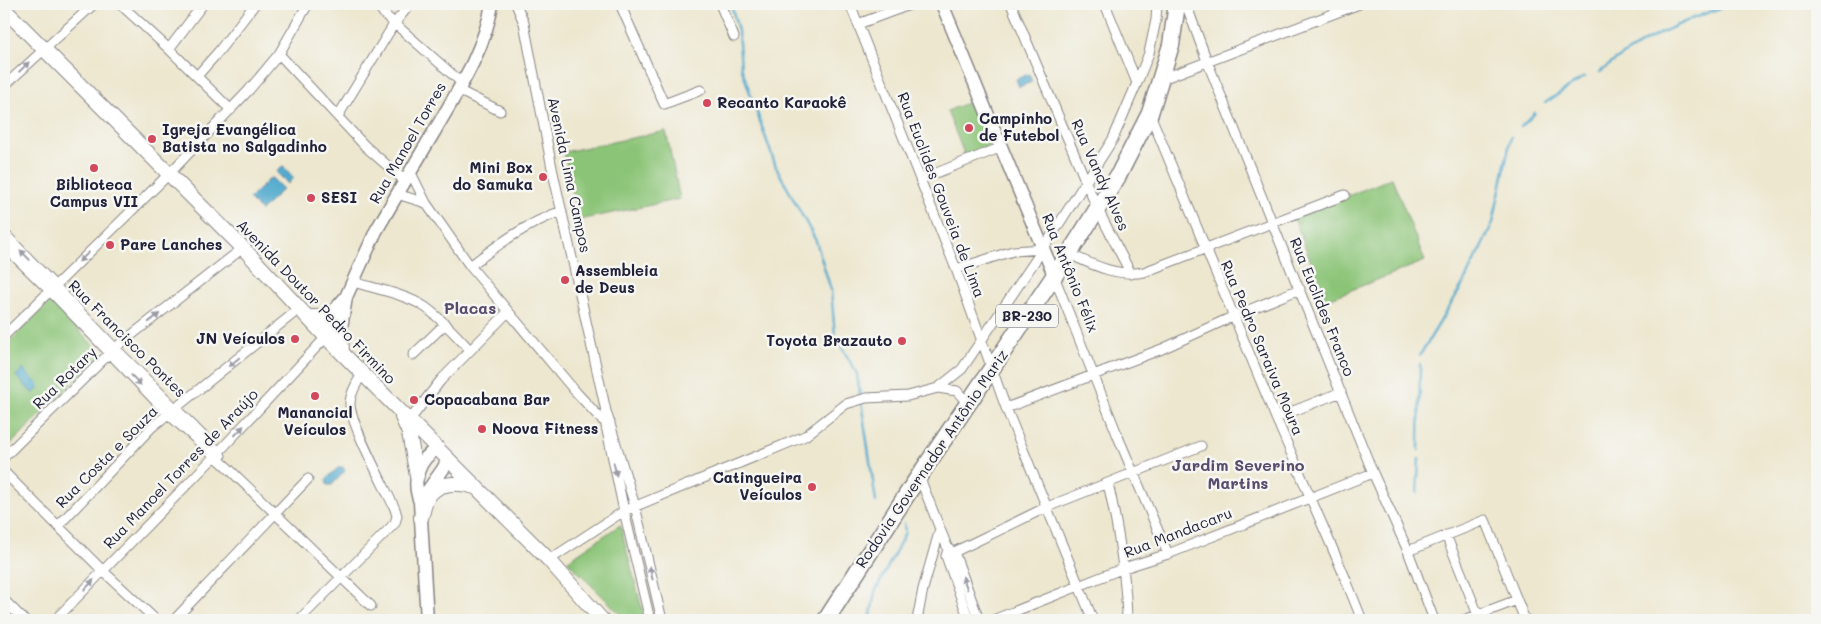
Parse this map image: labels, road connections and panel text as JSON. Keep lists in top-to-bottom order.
{
  "streets": {
    "highway": ["BR-230", "Rodovia Governador Antônio Mariz"],
    "main road": ["Rua Manoel Torres", "Rua Antônio Félix", "Avenida Doutor Pedro Firmino"],
    "street": [
      "Avenida Lima Campos",
      "Rua Vandy Alves",
      "Rua Euclides Gouveia de Lima",
      "Rua Euclides Franco",
      "Rua Francisco Pontes",
      "Rua Pedro Saraiva Moura",
      "Rua Rotary",
      "Rua Costa e Souza",
      "Rua Manoel Torres de Araújo",
      "Rua Mandacaru"
    ]
  },
  "crossings": [
    ["Rua Manoel Torres", "Avenida Doutor Pedro Firmino"],
    ["Rua Manoel Torres", "Rua Manoel Torres de Araújo"],
    ["Rua Vandy Alves", "Rodovia Governador Antônio Mariz"],
    ["Rua Euclides Gouveia de Lima", "Rodovia Governador Antônio Mariz"],
    ["Rua Euclides Gouveia de Lima", "Rua Mandacaru"],
    ["Rua Antônio Félix", "Rodovia Governador Antônio Mariz"],
    ["Rua Antônio Félix", "Rua Mandacaru"],
    ["Avenida Doutor Pedro Firmino", "Rua Rotary"],
    ["Avenida Doutor Pedro Firmino", "Rua Costa e Souza"],
    ["Avenida Doutor Pedro Firmino", "Rua Manoel Torres de Araújo"],
    ["Rua Euclides Franco", "Rua Mandacaru"],
    ["Rua Francisco Pontes", "Rua Rotary"],
    ["Rua Francisco Pontes", "Rua Costa e Souza"],
    ["Rua Francisco Pontes", "Rua Manoel Torres de Araújo"],
    ["Rua Pedro Saraiva Moura", "Rodovia Governador Antônio Mariz"],
    ["Rua Pedro Saraiva Moura", "Rua Mandacaru"]
  ],
  "one_way": ["Rua Rotary", "Rua Costa e Souza", "Rua Manoel Torres de Araújo"],
  "districts": ["Placas", "Jardim Severino Martins"],
  "places": [
    "Recanto Karaokê",
    "Campinho de Futebol",
    "Igreja Evangélica Batista no Salgadinho",
    "Biblioteca Campus VII",
    "Mini Box do Samuka",
    "SESI",
    "Pare Lanches",
    "Assembleia de Deus",
    "JN Veículos",
    "Toyota Brazauto",
    "Manancial Veículos",
    "Copacabana Bar",
    "Noova Fitness",
    "Catingueira Veículos"
  ]
}
